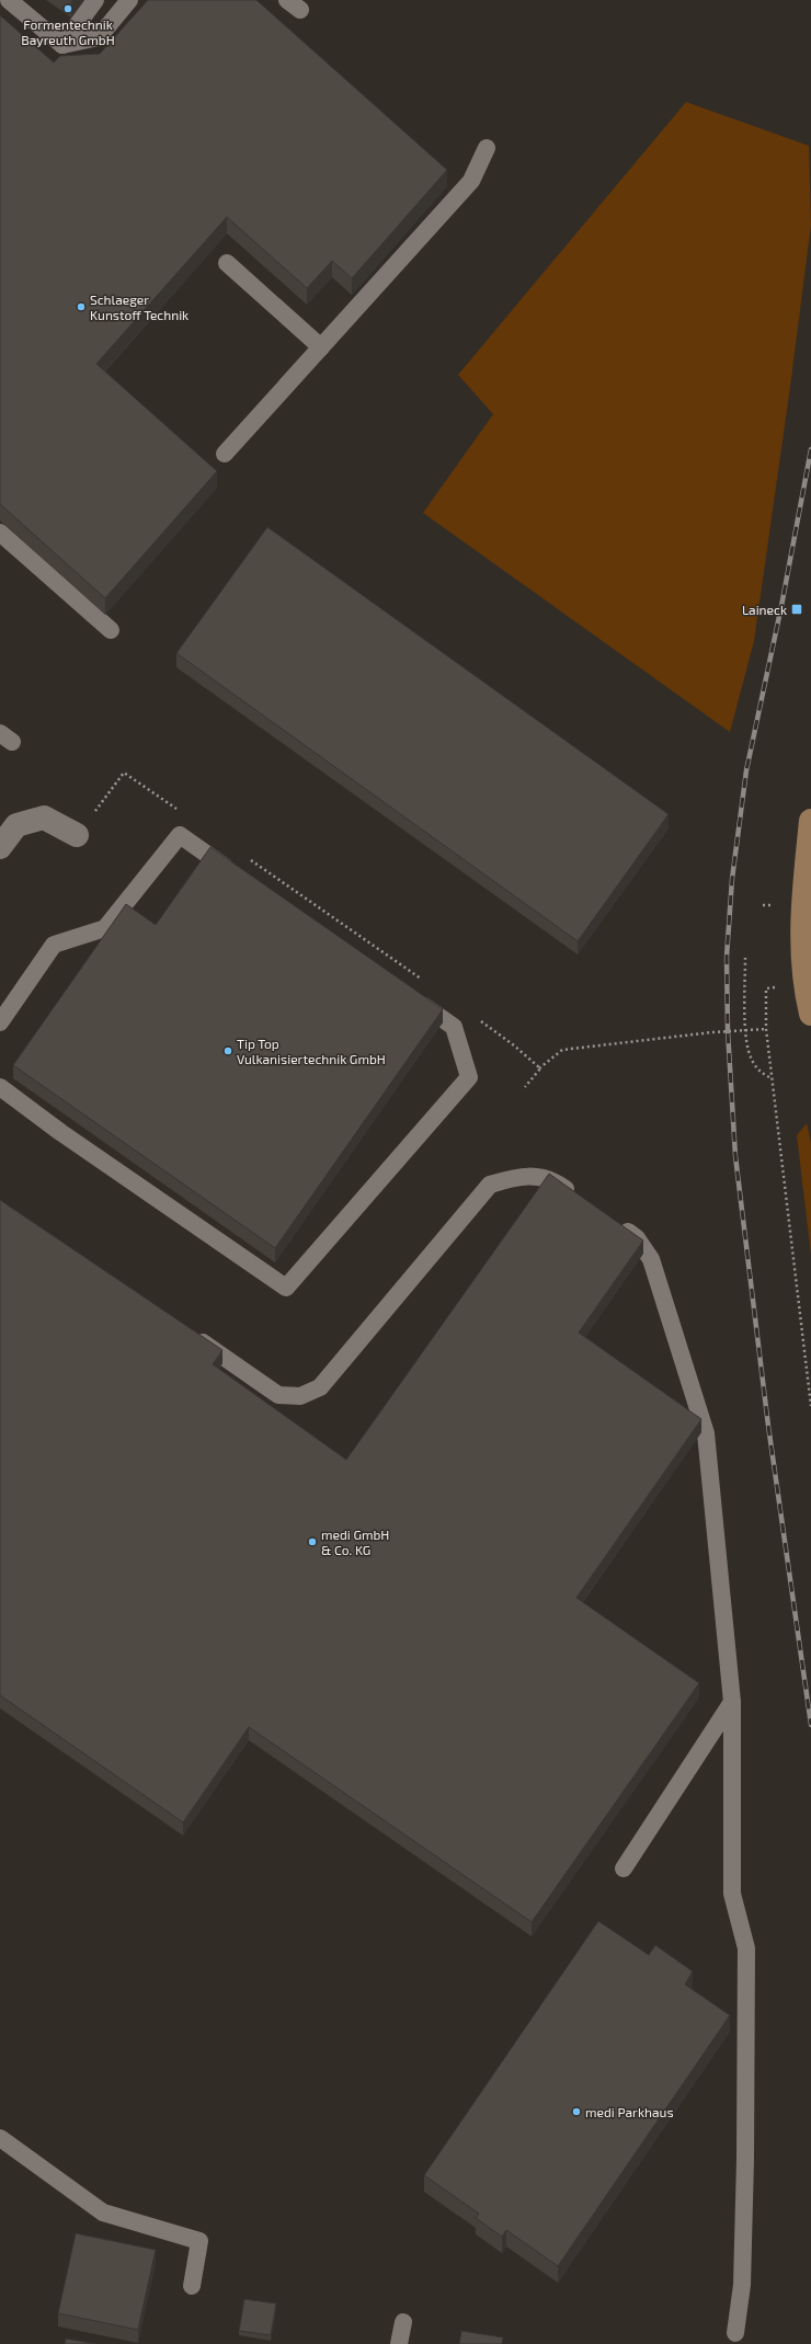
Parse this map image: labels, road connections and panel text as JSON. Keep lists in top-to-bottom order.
{
  "places": {
    "other": [
      "Formentechnik Bayreuth GmbH",
      "Schlaeger Kunstoff Technik",
      "Tip Top Vulkanisiertechnik GmbH",
      "medi GmbH & Co. KG",
      "medi Parkhaus"
    ],
    "transit": ["Laineck"]
  }
}
